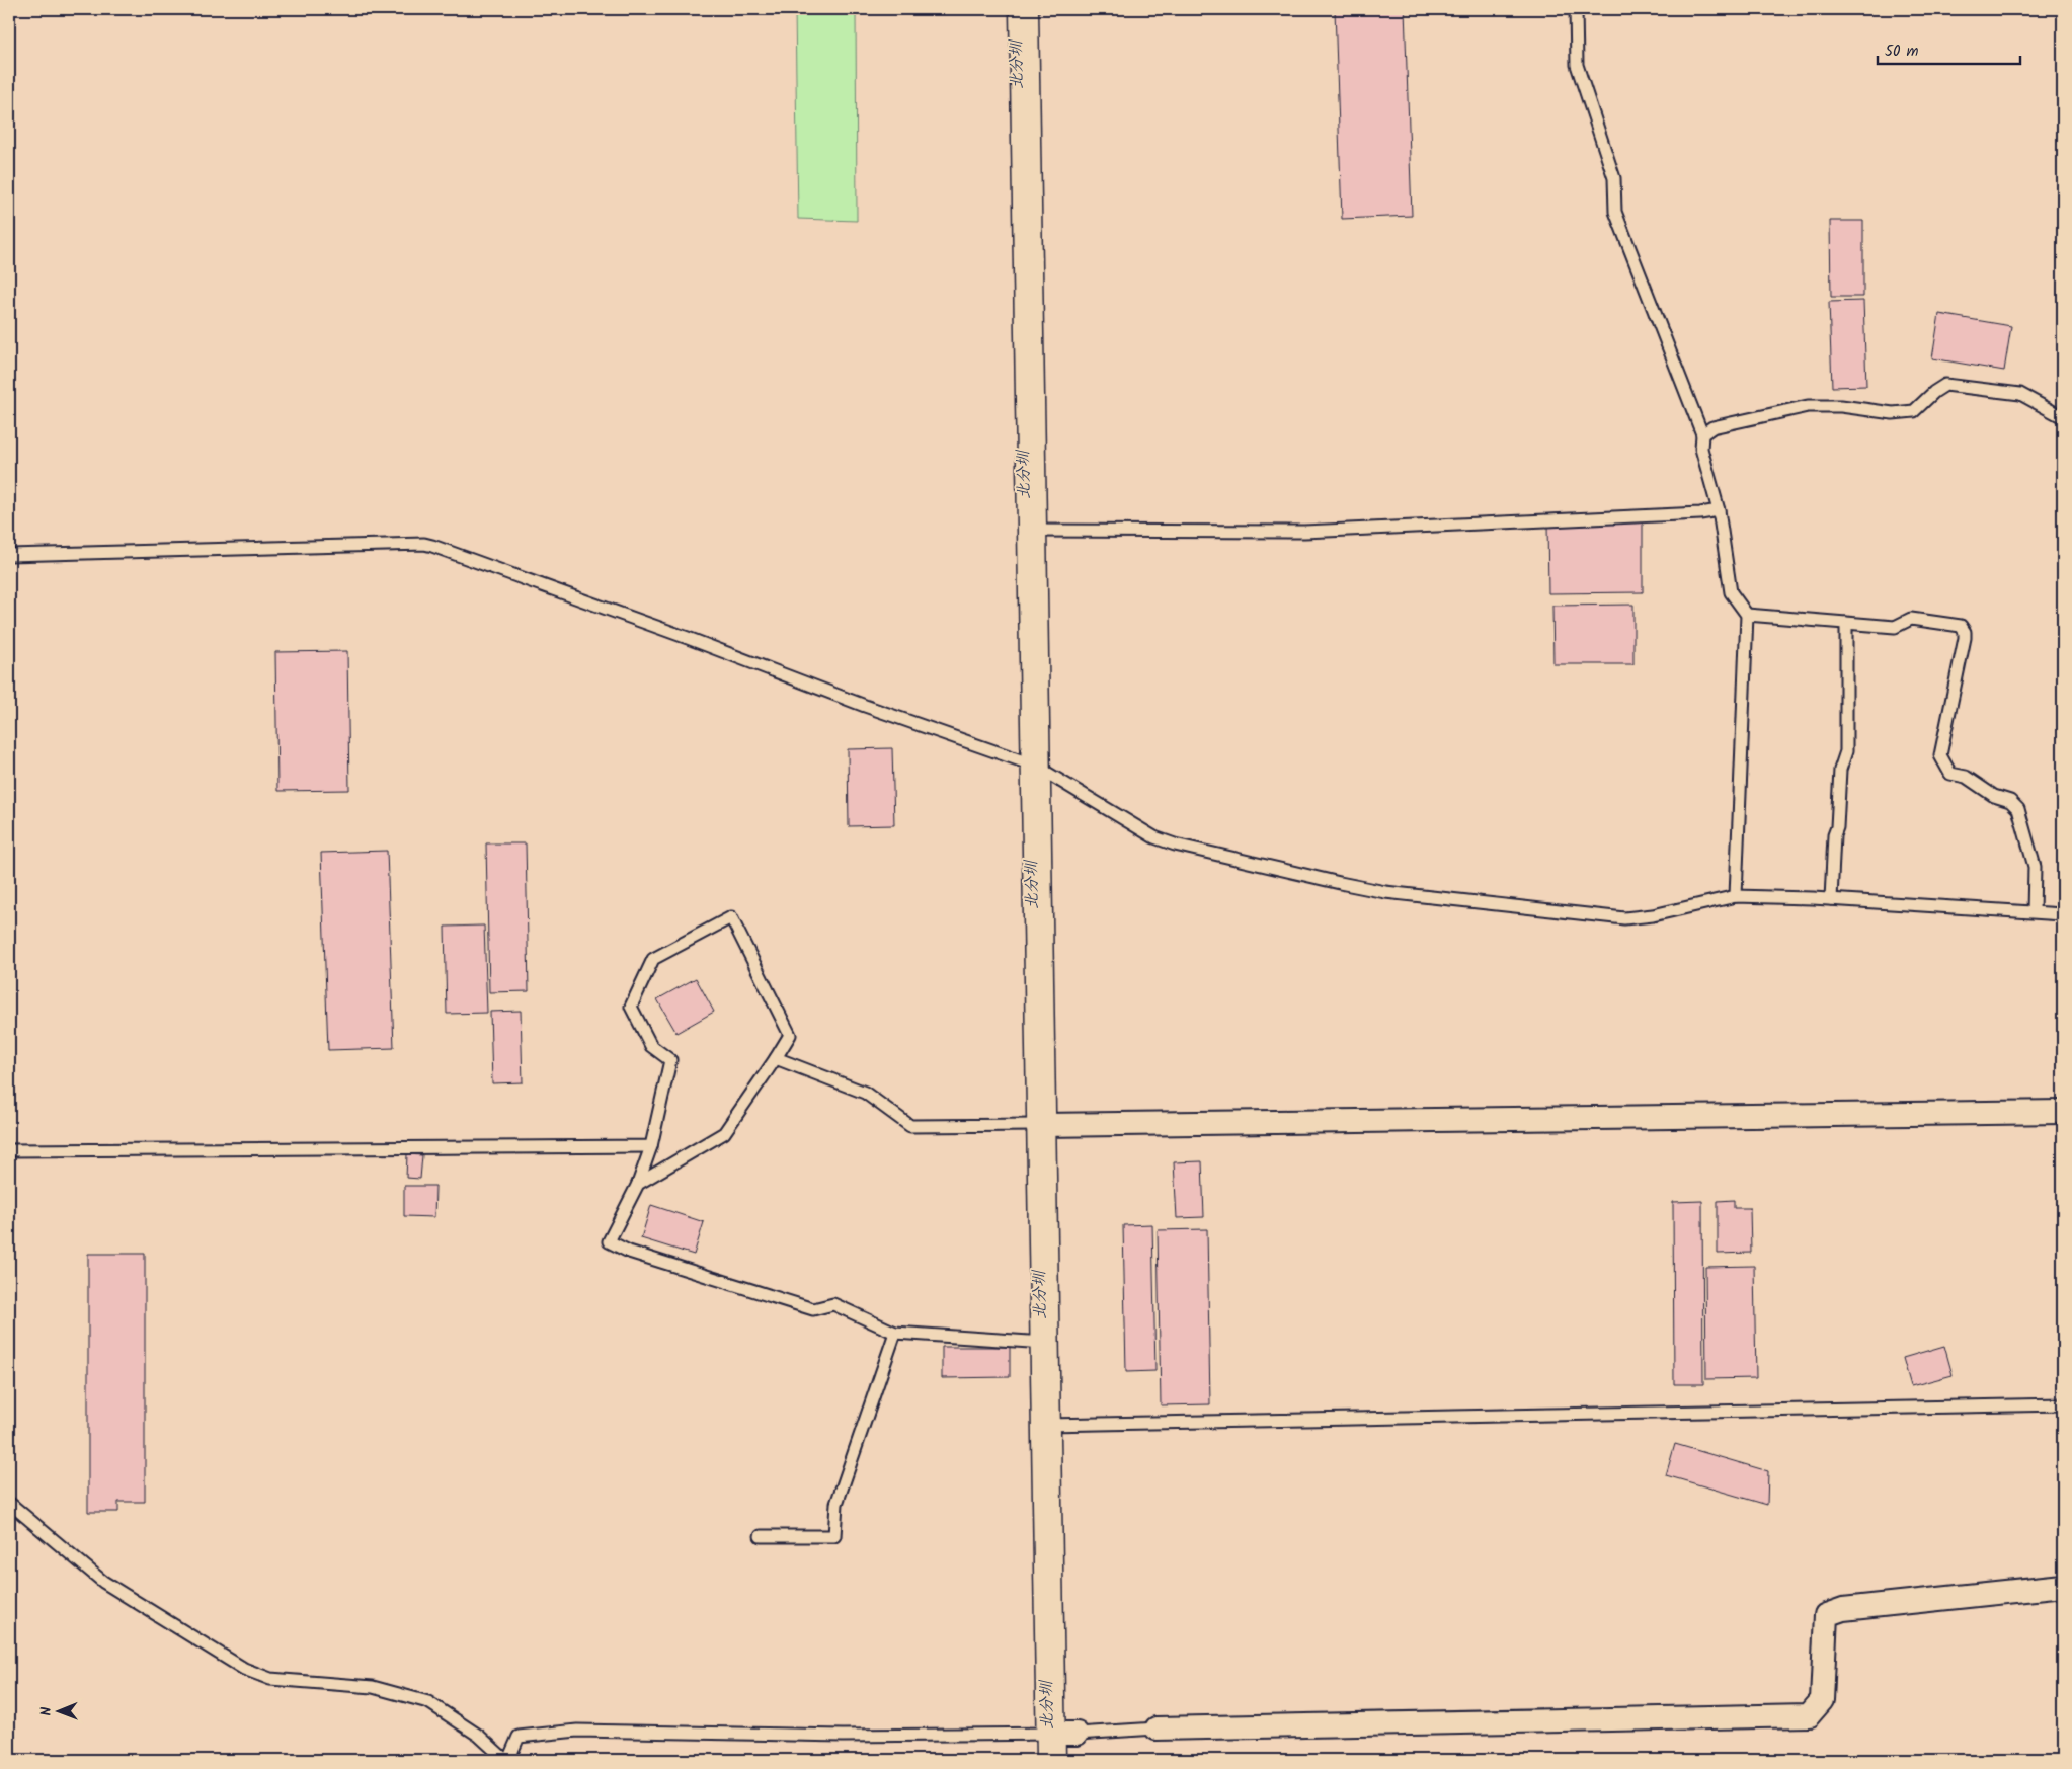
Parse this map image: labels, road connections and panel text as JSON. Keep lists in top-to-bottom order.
{
  "water": ["北分圳"],
  "scale_bar": "50 m",
  "north": "left"
}
